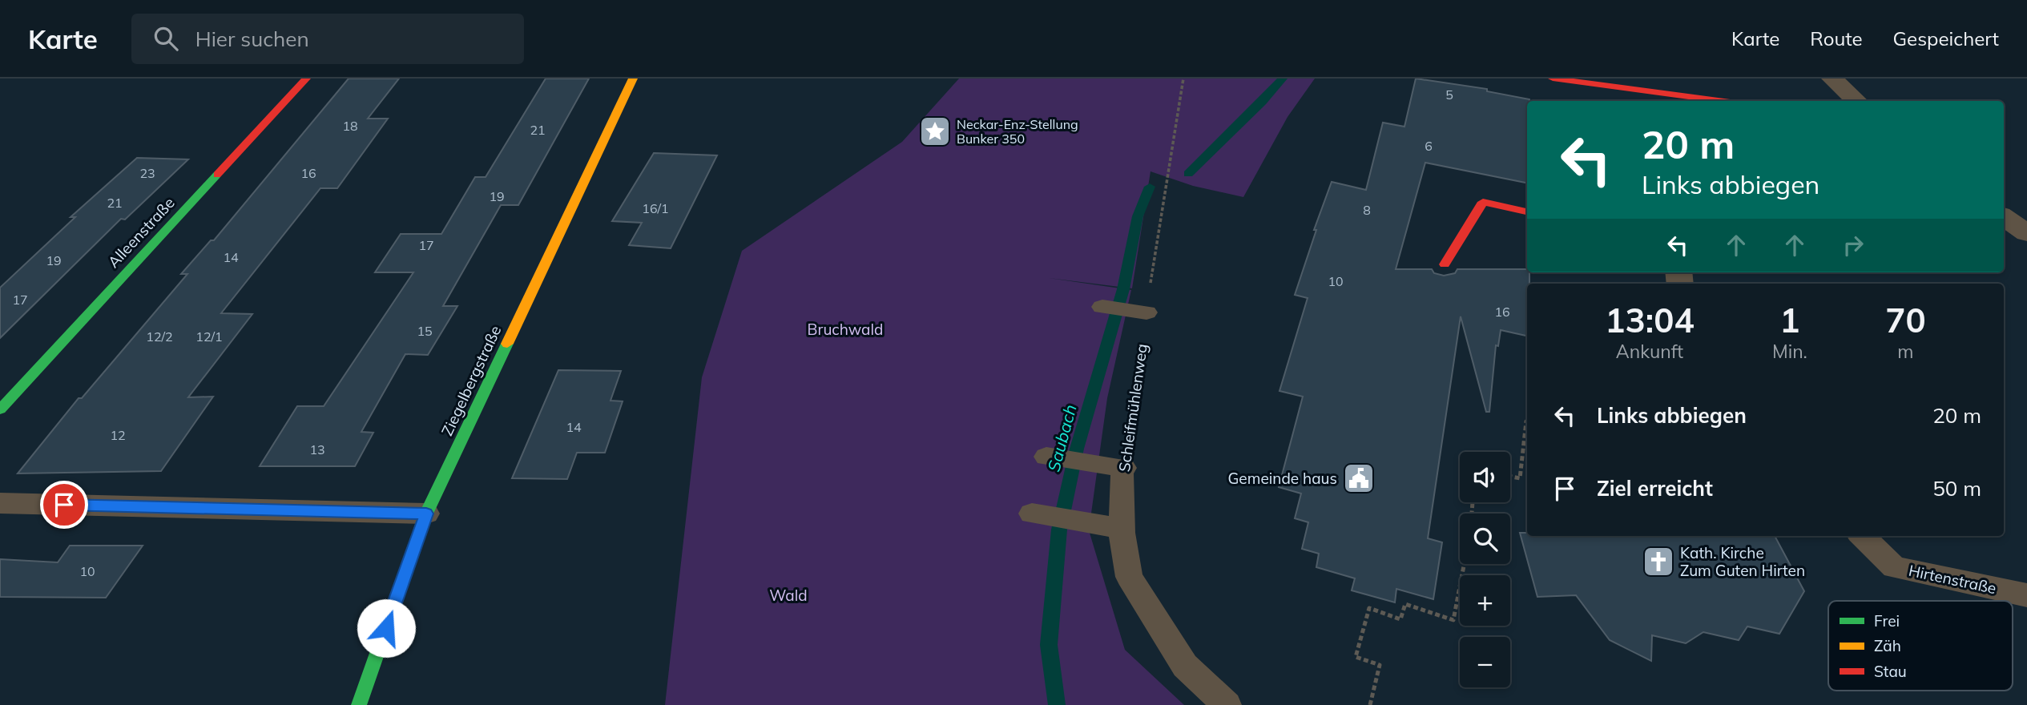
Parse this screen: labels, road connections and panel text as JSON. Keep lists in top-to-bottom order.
{
  "streets": {
    "street": ["Alleenstraße", "Ziegelbergstraße"],
    "lane": ["Schleifmühlenweg", "Hirtenstraße"]
  },
  "water": ["Saubach"],
  "parks": ["Bruchwald", "Wald"],
  "places": {
    "place": ["Neckar-Enz-Stellung Bunker 350"],
    "public building": ["Gemeinde haus"],
    "church": ["Kath. Kirche Zum Guten Hirten"]
  },
  "house_numbers": [
    "5",
    "18",
    "21",
    "6",
    "23",
    "16",
    "19",
    "21",
    "16/1",
    "8",
    "17",
    "14",
    "19",
    "10",
    "17",
    "16",
    "15",
    "12/2",
    "12/1",
    "14",
    "12",
    "13",
    "10"
  ],
  "legend": ["Frei", "Zäh", "Stau"],
  "page": {
    "header": "Karte",
    "search": "Hier suchen",
    "nav": ["Karte", "Route", "Gespeichert"],
    "turn": ["20 m", "Links abbiegen"],
    "eta": [
      "13:04",
      "Ankunft",
      "1",
      "Min.",
      "70",
      "m"
    ],
    "list": [
      {
        "name": "Links abbiegen",
        "value": "20 m"
      },
      {
        "name": "Ziel erreicht",
        "value": "50 m"
      }
    ],
    "map_buttons": ["+", "−"]
  }
}
